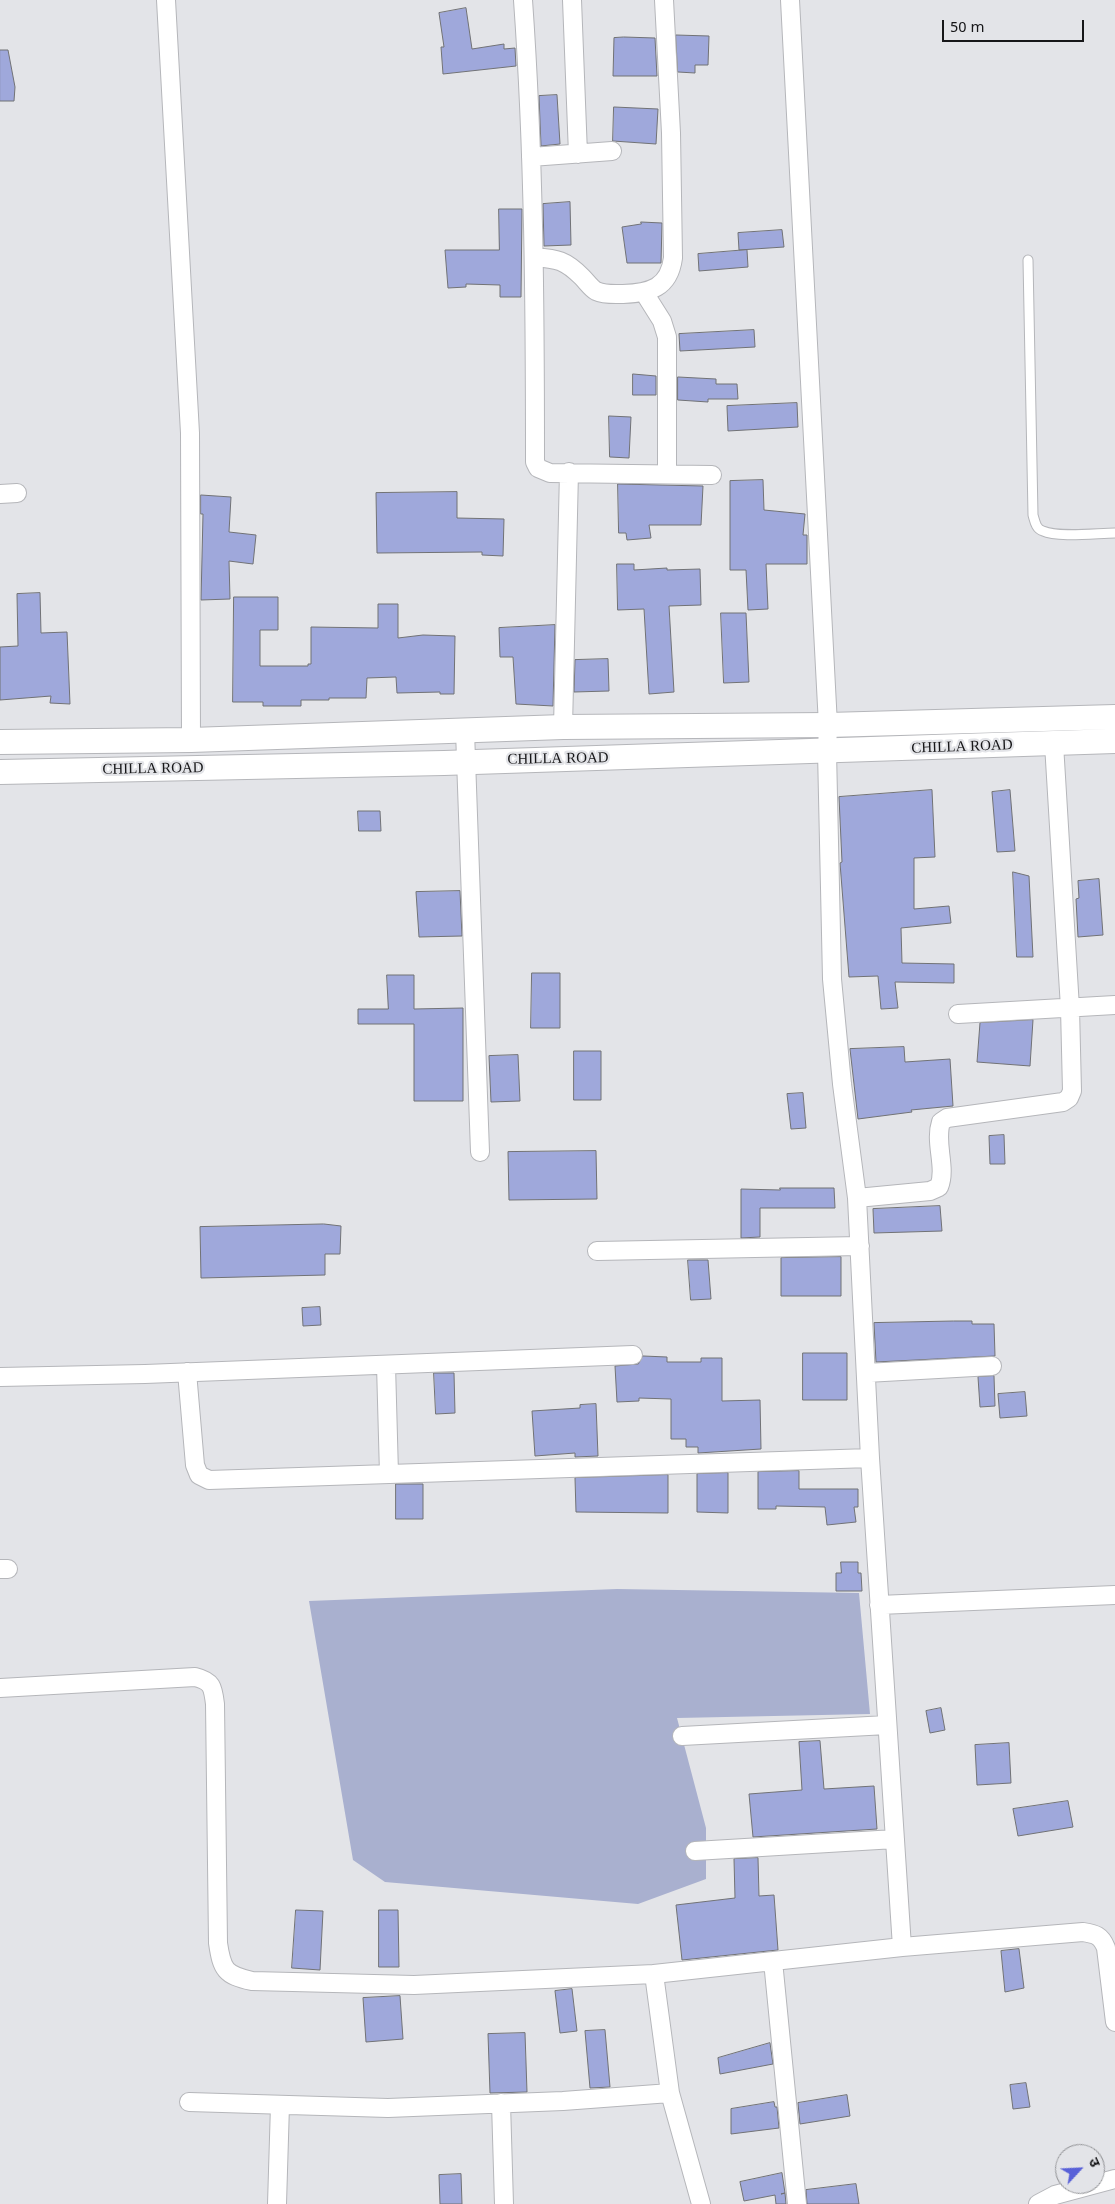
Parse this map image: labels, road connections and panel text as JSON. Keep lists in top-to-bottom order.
{
  "streets": {
    "main road": ["CHILLA ROAD"]
  },
  "scale_bar": "50 m",
  "north": "top right"
}
